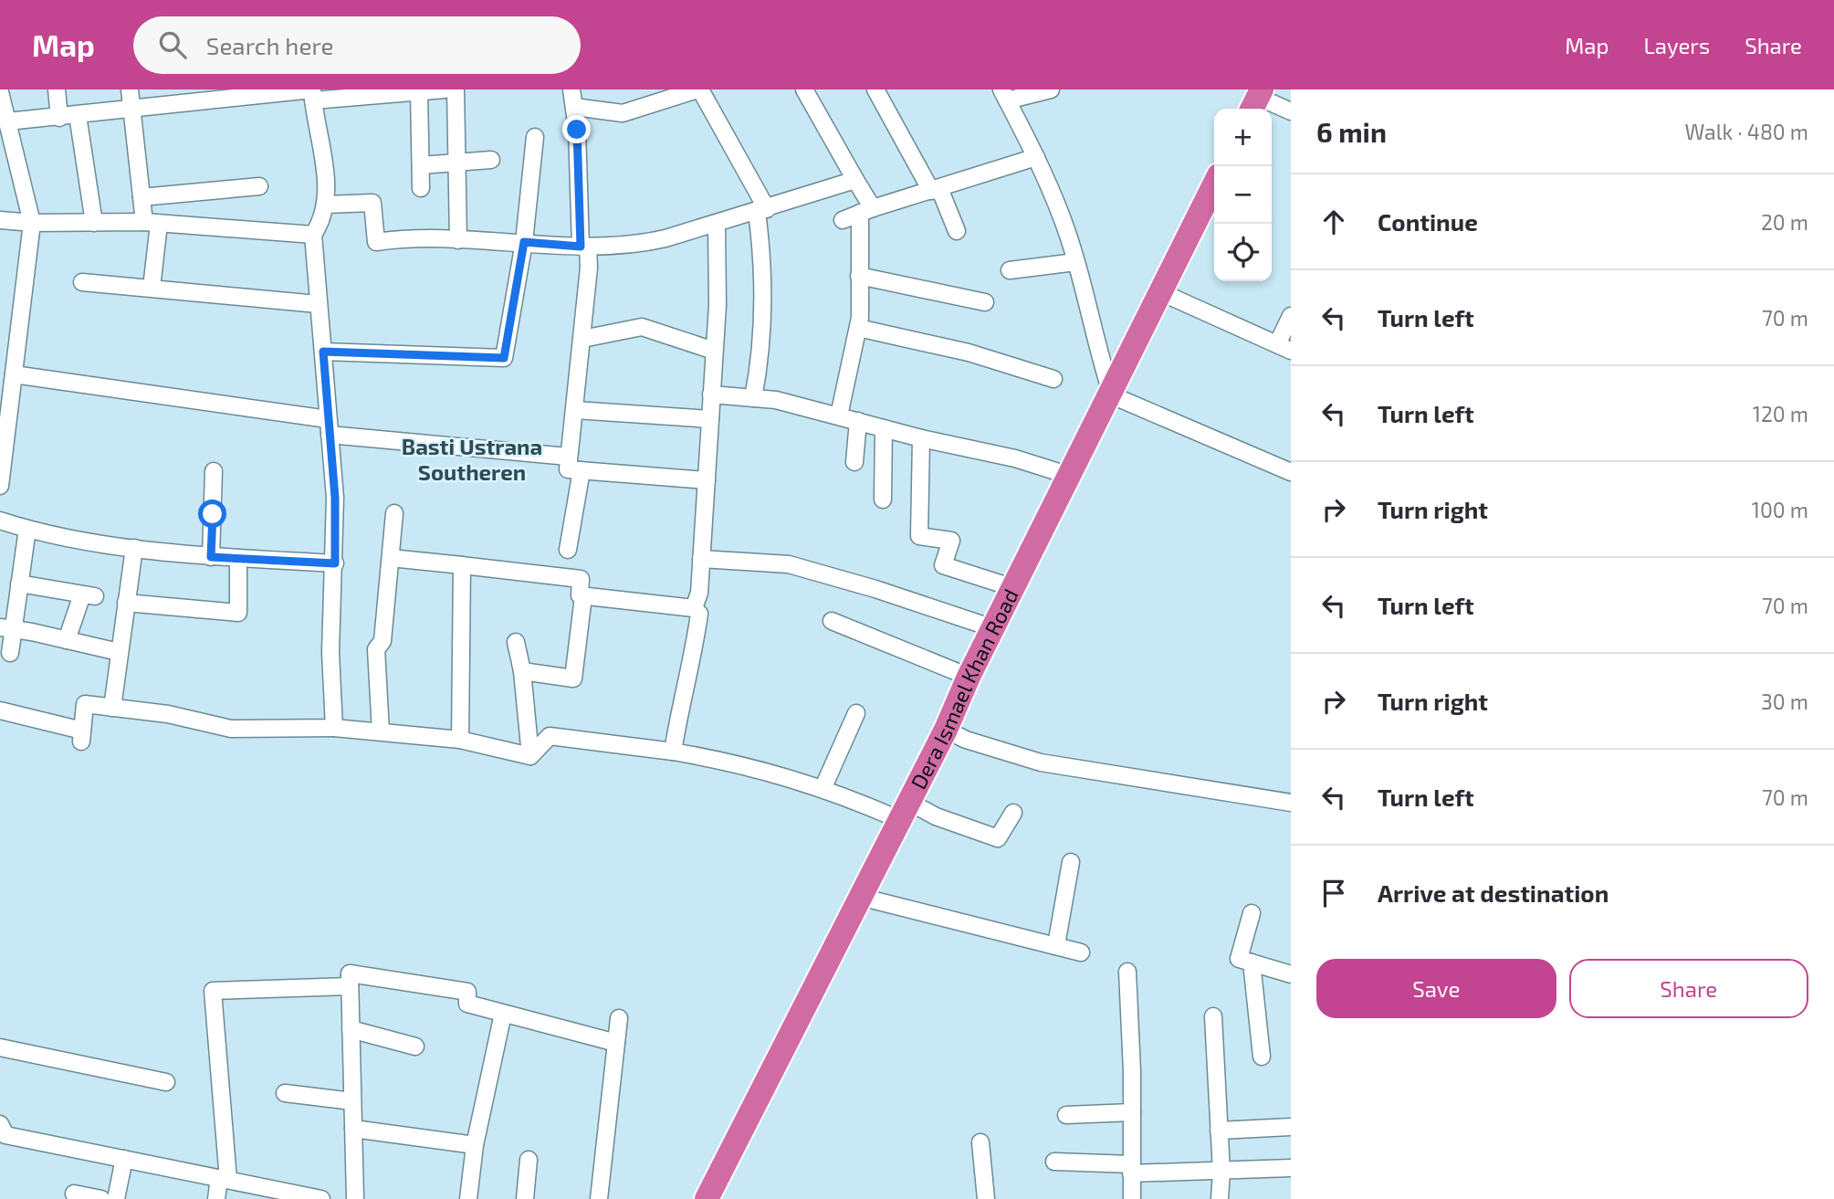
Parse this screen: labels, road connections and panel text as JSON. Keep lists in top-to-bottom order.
{
  "streets": {
    "highway": ["Dera Ismael Khan Road"]
  },
  "districts": ["Basti Ustrana Southeren"],
  "page": {
    "header": "Map",
    "search": "Search here",
    "nav": ["Map", "Layers", "Share"],
    "heading": ["6 min", "Walk · 480 m"],
    "map_buttons": ["+", "−"],
    "list": [
      ["Continue", "20 m"],
      ["Turn left", "70 m"],
      ["Turn left", "120 m"],
      ["Turn right", "100 m"],
      ["Turn left", "70 m"],
      ["Turn right", "30 m"],
      ["Turn left", "70 m"],
      "Arrive at destination"
    ],
    "buttons": ["Save", "Share"]
  }
}
